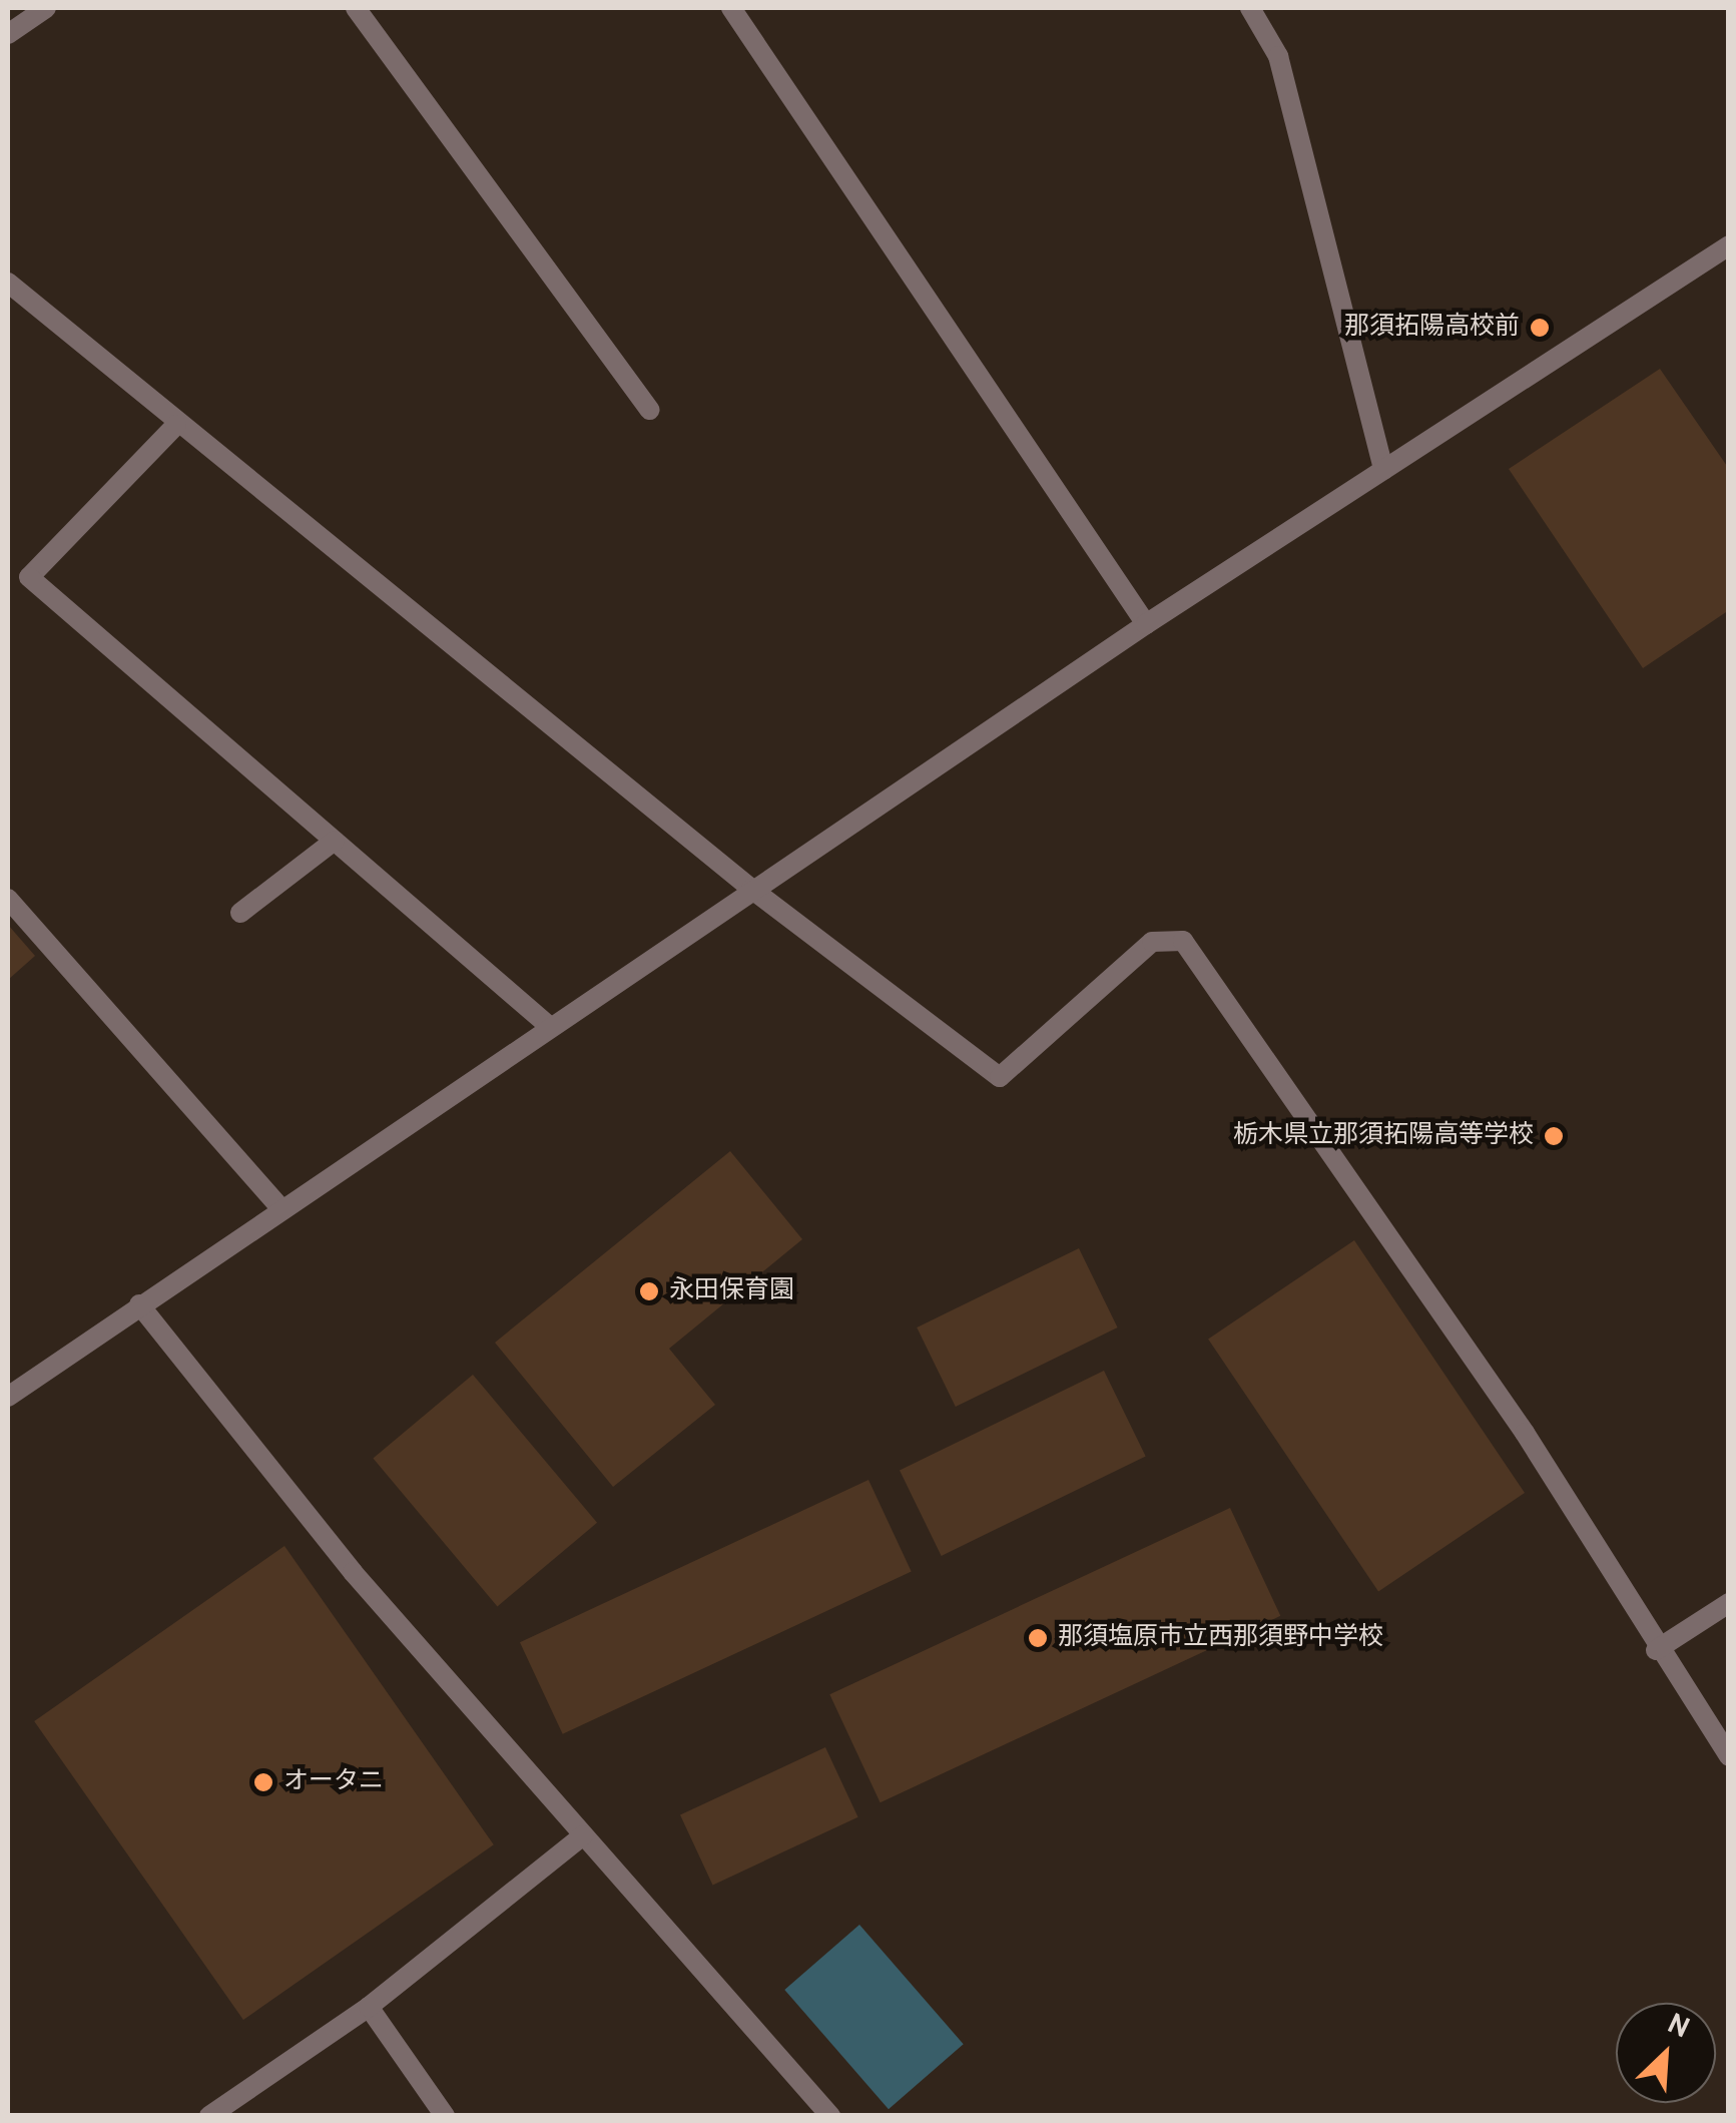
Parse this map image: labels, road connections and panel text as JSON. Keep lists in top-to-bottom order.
{
  "places": [
    "那須拓陽高校前",
    "栃木県立那須拓陽高等学校",
    "永田保育園",
    "那須塩原市立西那須野中学校",
    "オータニ"
  ],
  "north": "top right"
}
